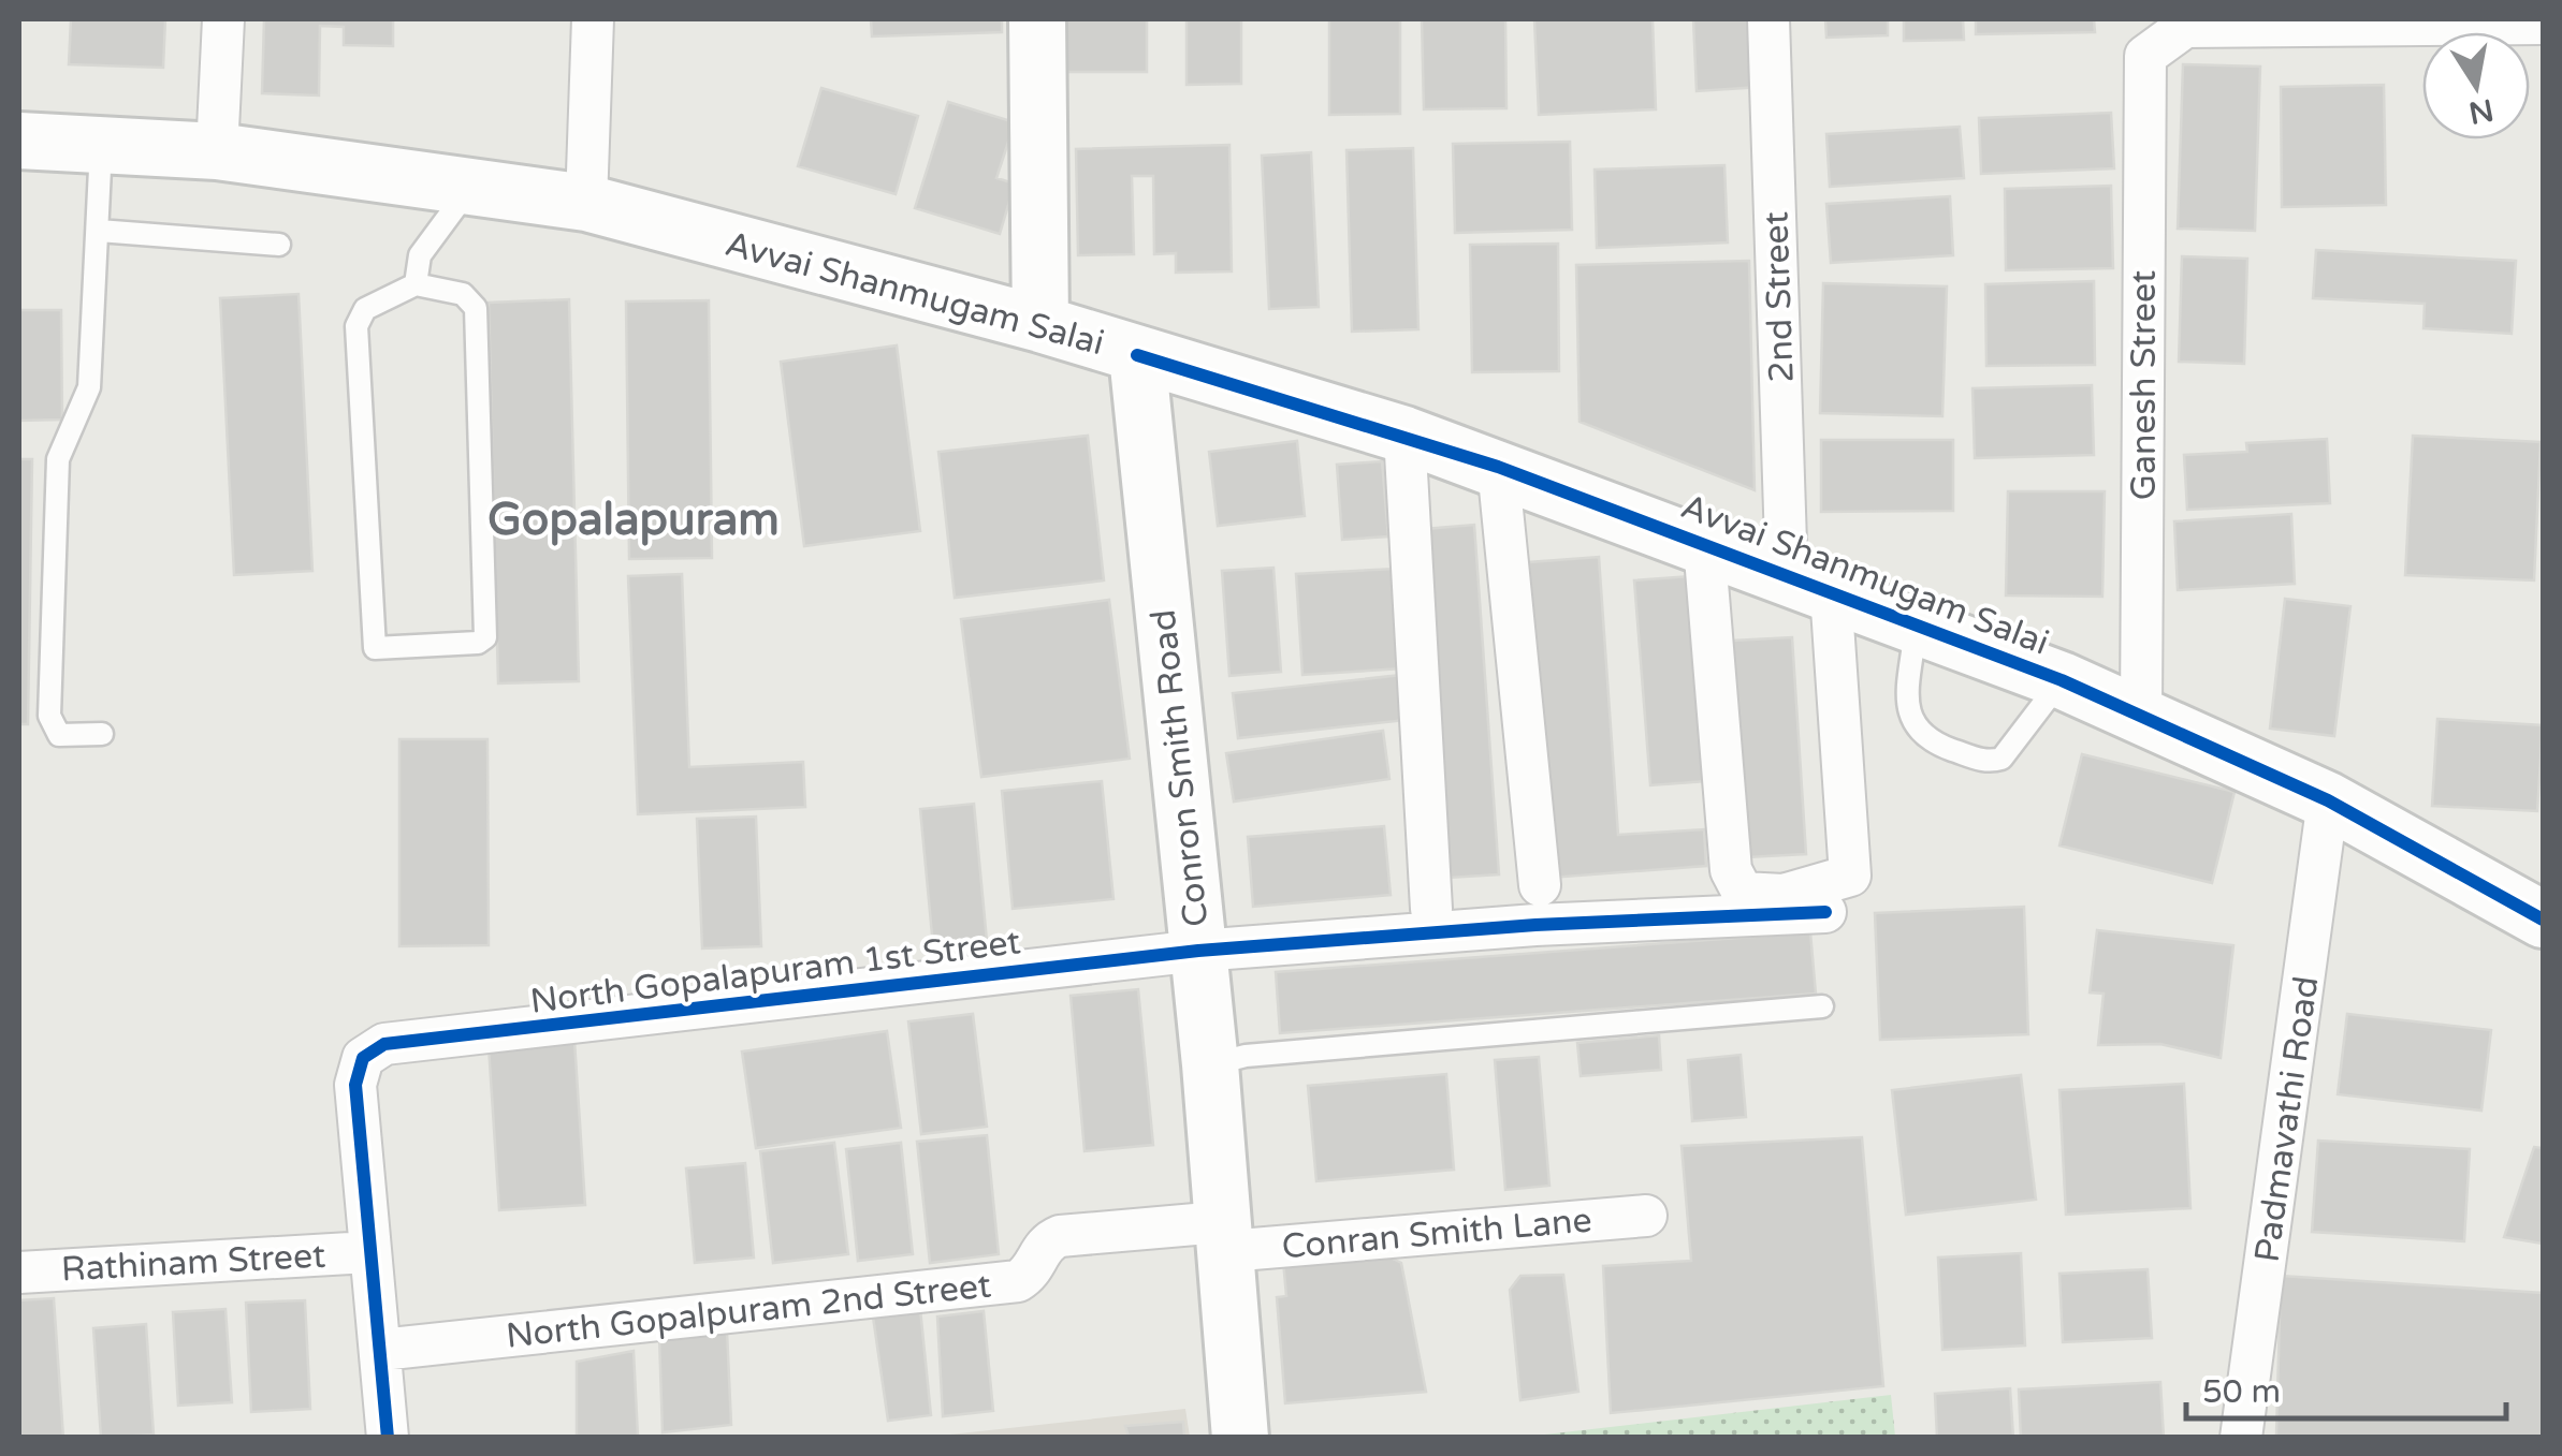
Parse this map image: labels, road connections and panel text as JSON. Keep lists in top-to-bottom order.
{
  "streets": {
    "main road": ["Avvai Shanmugam Salai", "Conron Smith Road"],
    "street": [
      "2nd Street",
      "Ganesh Street",
      "North Gopalapuram 1st Street",
      "Padmavathi Road",
      "Conran Smith Lane",
      "Rathinam Street",
      "North Gopalpuram 2nd Street"
    ]
  },
  "crossings": [
    ["Avvai Shanmugam Salai", "2nd Street"],
    ["Avvai Shanmugam Salai", "Ganesh Street"],
    ["Avvai Shanmugam Salai", "Conron Smith Road"],
    ["Avvai Shanmugam Salai", "Padmavathi Road"],
    ["Conron Smith Road", "North Gopalapuram 1st Street"],
    ["Conron Smith Road", "Conran Smith Lane"],
    ["Conron Smith Road", "North Gopalpuram 2nd Street"],
    ["North Gopalapuram 1st Street", "Rathinam Street"],
    ["Conran Smith Lane", "North Gopalpuram 2nd Street"]
  ],
  "districts": ["Gopalapuram"],
  "scale_bar": "50 m",
  "north": "bottom"
}
